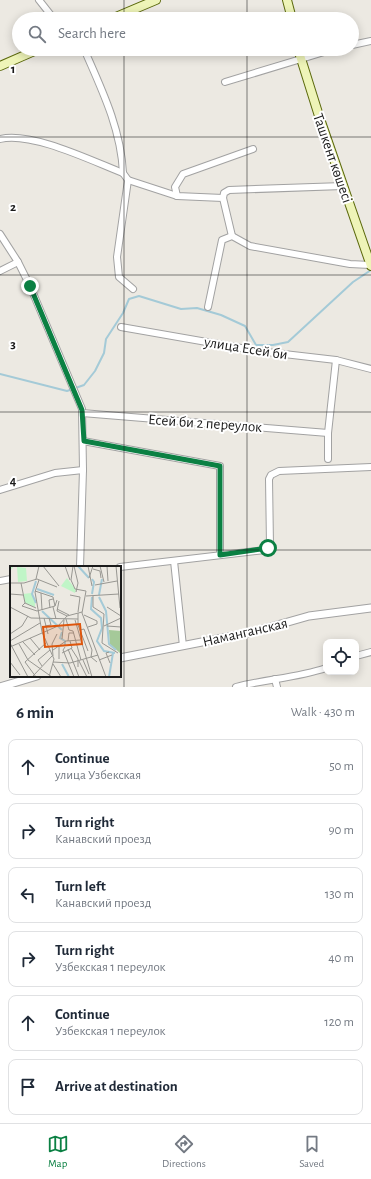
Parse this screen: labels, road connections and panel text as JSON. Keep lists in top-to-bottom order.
{
  "streets": {
    "main road": ["Ташкент көшесі"],
    "street": ["улица Есей би", "Есей би 2 переулок", "Наманганская"]
  },
  "page": {
    "search": "Search here",
    "heading": ["6 min", "Walk · 430 m"],
    "list": [
      ["Continue", "улица Узбекская", "50 m"],
      ["Turn right", "Канавский проезд", "90 m"],
      ["Turn left", "Канавский проезд", "130 m"],
      ["Turn right", "Узбекская 1 переулок", "40 m"],
      ["Continue", "Узбекская 1 переулок", "120 m"],
      "Arrive at destination"
    ],
    "nav": ["Map", "Directions", "Saved"]
  },
  "grid": {
    "rows": [
      "1",
      "2",
      "3",
      "4"
    ]
  }
}
